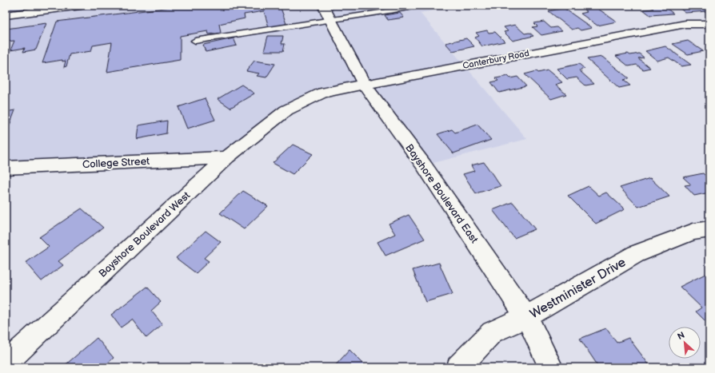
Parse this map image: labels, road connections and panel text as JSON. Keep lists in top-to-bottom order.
{
  "streets": {
    "street": [
      "Canterbury Road",
      "College Street",
      "Bayshore Boulevard East",
      "Bayshore Boulevard West",
      "Westminister Drive"
    ]
  },
  "crossings": [
    ["Canterbury Road", "Bayshore Boulevard East"],
    ["Canterbury Road", "Bayshore Boulevard West"],
    ["College Street", "Bayshore Boulevard West"],
    ["Bayshore Boulevard East", "Westminister Drive"]
  ],
  "north": "top left"
}
